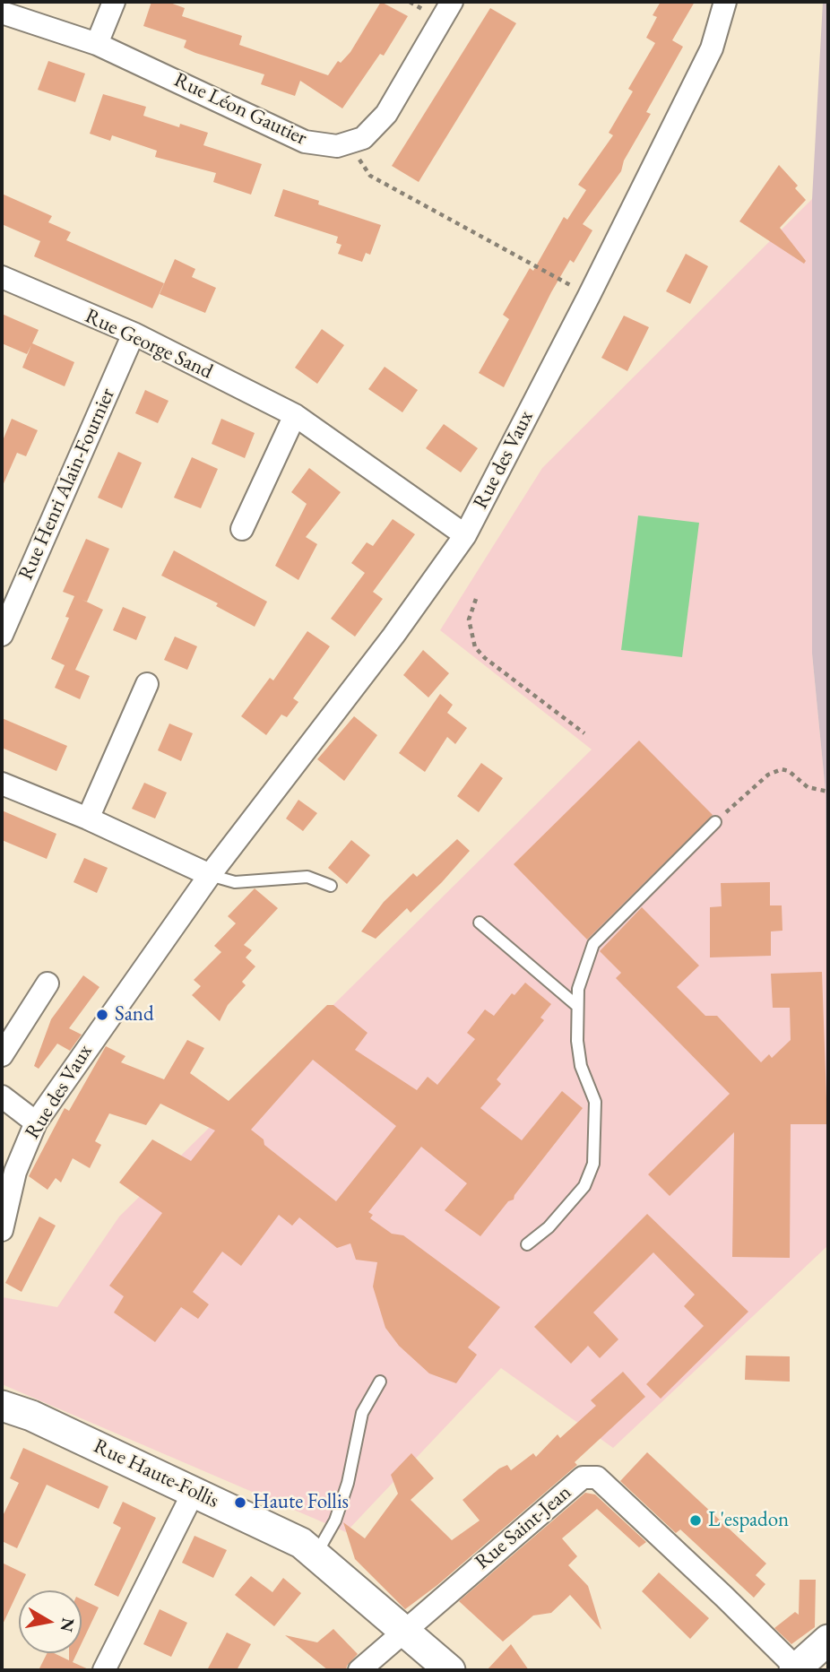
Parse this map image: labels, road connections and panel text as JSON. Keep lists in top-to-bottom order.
{
  "streets": {
    "street": [
      "Rue Léon Gautier",
      "Rue George Sand",
      "Rue des Vaux",
      "Rue Henri Alain-Fournier",
      "Rue Haute-Follis",
      "Rue Saint-Jean"
    ]
  },
  "crossings": [
    ["Rue George Sand", "Rue des Vaux"],
    ["Rue George Sand", "Rue Henri Alain-Fournier"],
    ["Rue Haute-Follis", "Rue Saint-Jean"]
  ],
  "places": ["Sand", "Haute Follis", "L'espadon"],
  "north": "right"
}
